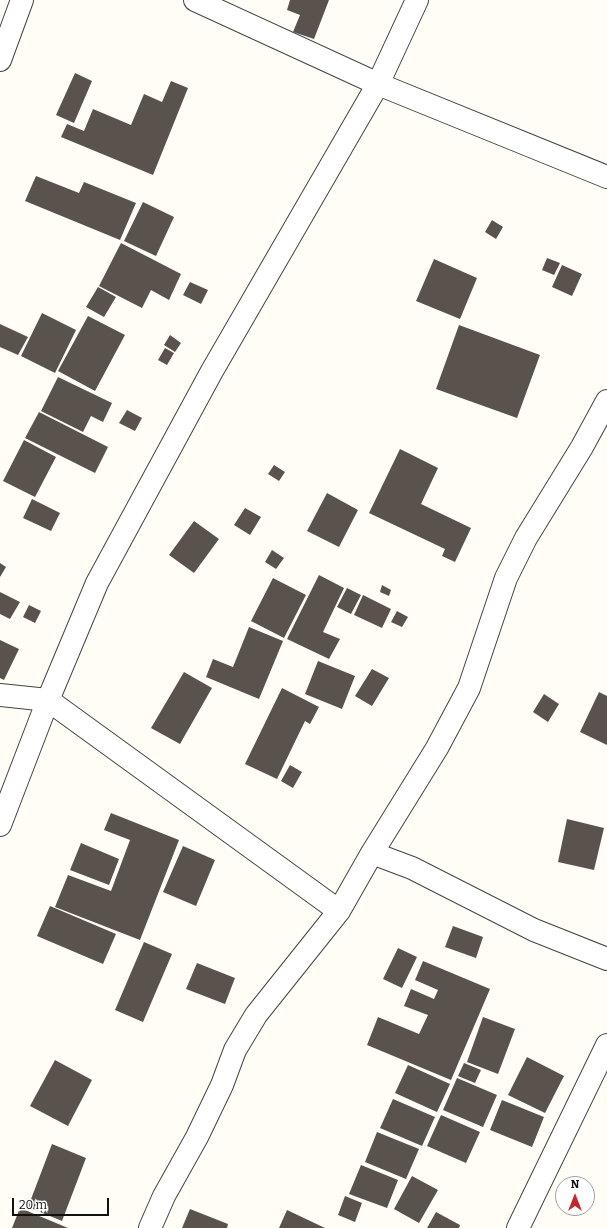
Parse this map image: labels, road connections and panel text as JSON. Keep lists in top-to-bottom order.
{
  "scale_bar": "20 m",
  "north": "top"
}
